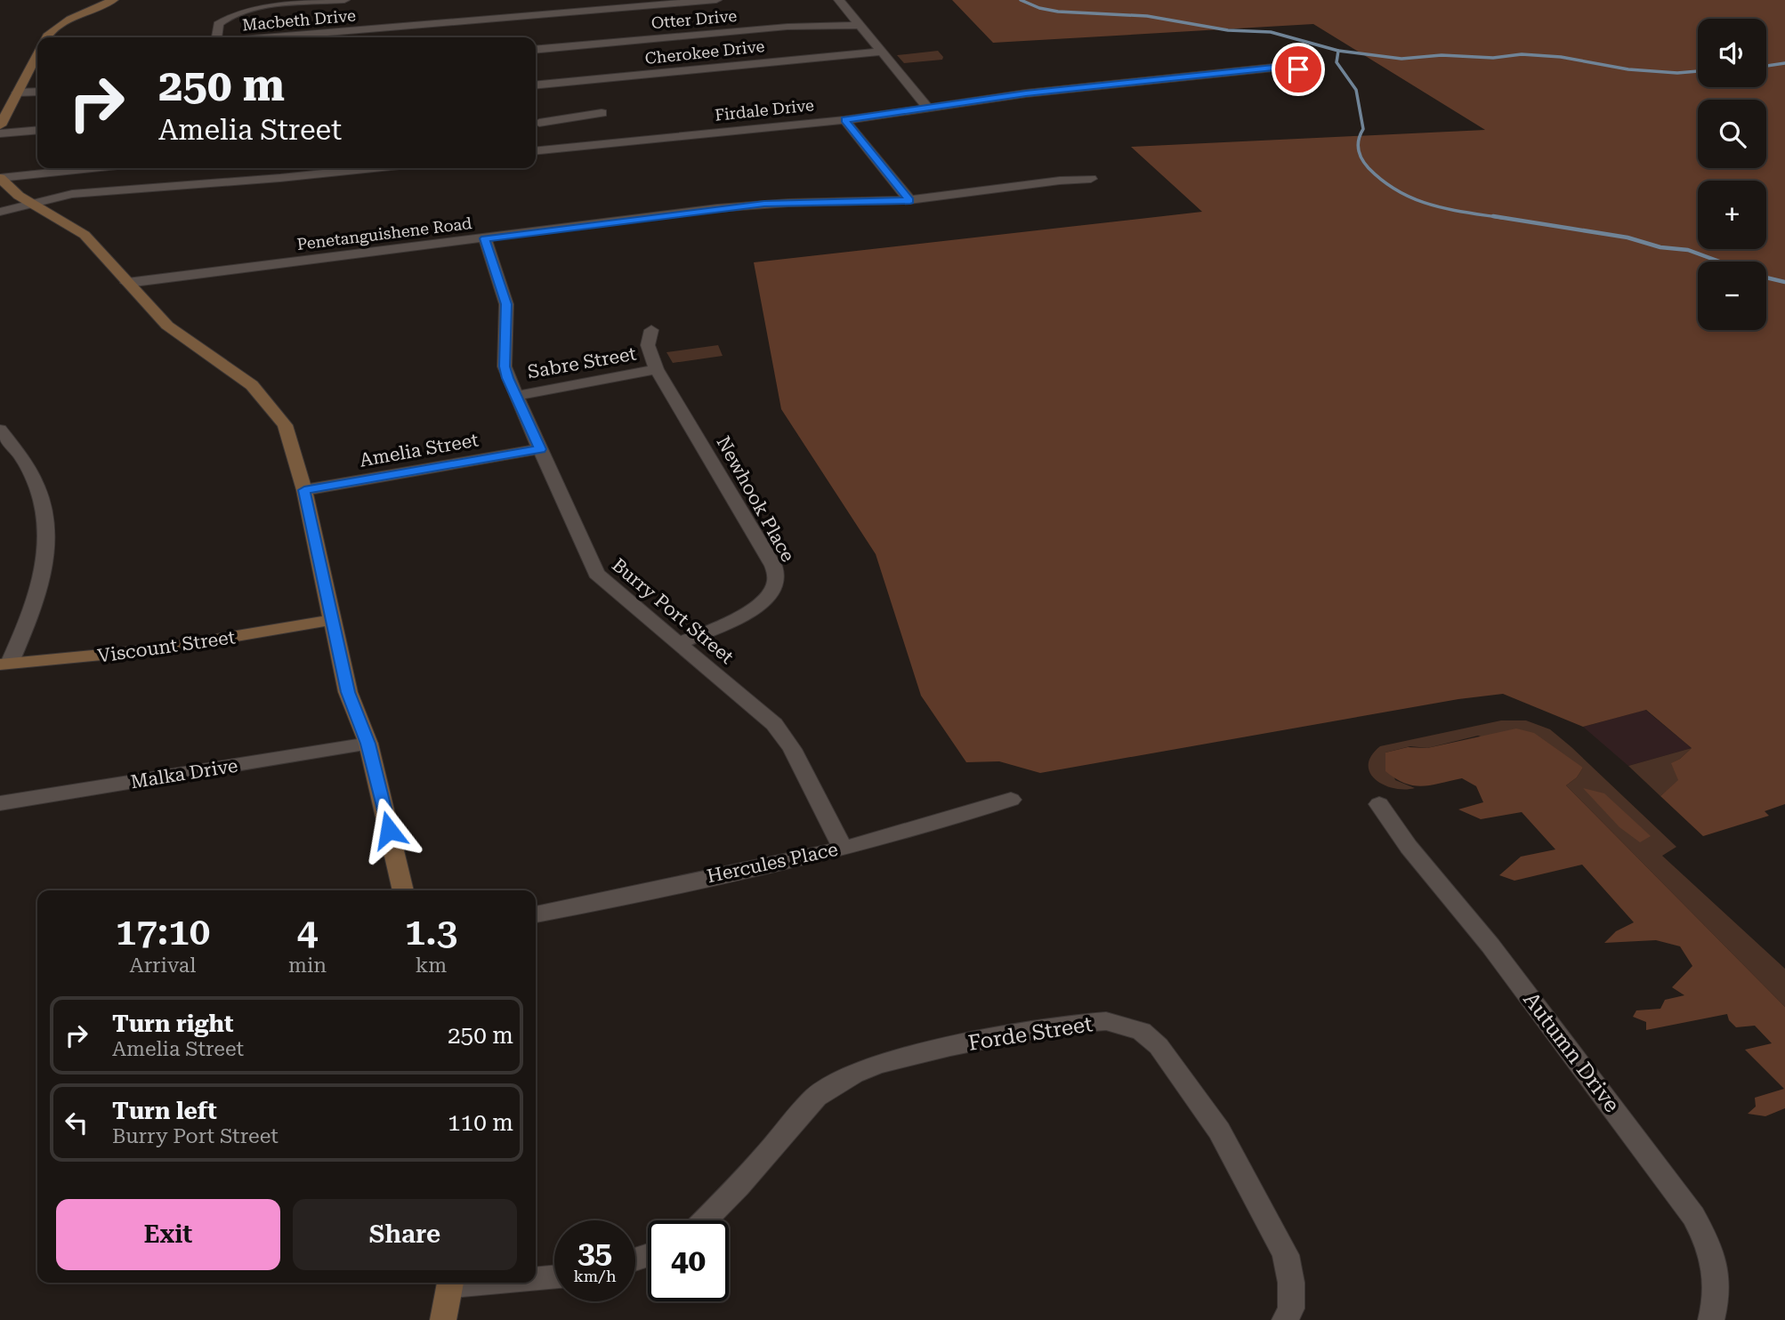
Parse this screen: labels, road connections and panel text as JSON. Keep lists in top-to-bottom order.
{
  "streets": {
    "street": [
      "Otter Drive",
      "Macbeth Drive",
      "Cherokee Drive",
      "Firdale Drive",
      "Penetanguishene Road",
      "Sabre Street",
      "Amelia Street",
      "Newhook Place",
      "Burry Port Street",
      "Viscount Street",
      "Malka Drive",
      "Hercules Place",
      "Forde Street",
      "Autumn Drive"
    ]
  },
  "crossings": [
    ["Penetanguishene Road", "Burry Port Street"],
    ["Sabre Street", "Newhook Place"],
    ["Sabre Street", "Burry Port Street"],
    ["Amelia Street", "Burry Port Street"],
    ["Newhook Place", "Burry Port Street"],
    ["Burry Port Street", "Hercules Place"]
  ],
  "page": {
    "map_buttons": ["+", "−"],
    "turn": ["250 m", "Amelia Street"],
    "eta": [
      "17:10",
      "Arrival",
      "4",
      "min",
      "1.3",
      "km"
    ],
    "list": [
      {
        "name": "Turn right",
        "note": "Amelia Street",
        "value": "250 m"
      },
      {
        "name": "Turn left",
        "note": "Burry Port Street",
        "value": "110 m"
      }
    ],
    "buttons": ["Exit", "Share"],
    "speed": "35 km/h",
    "limit": "40"
  }
}
